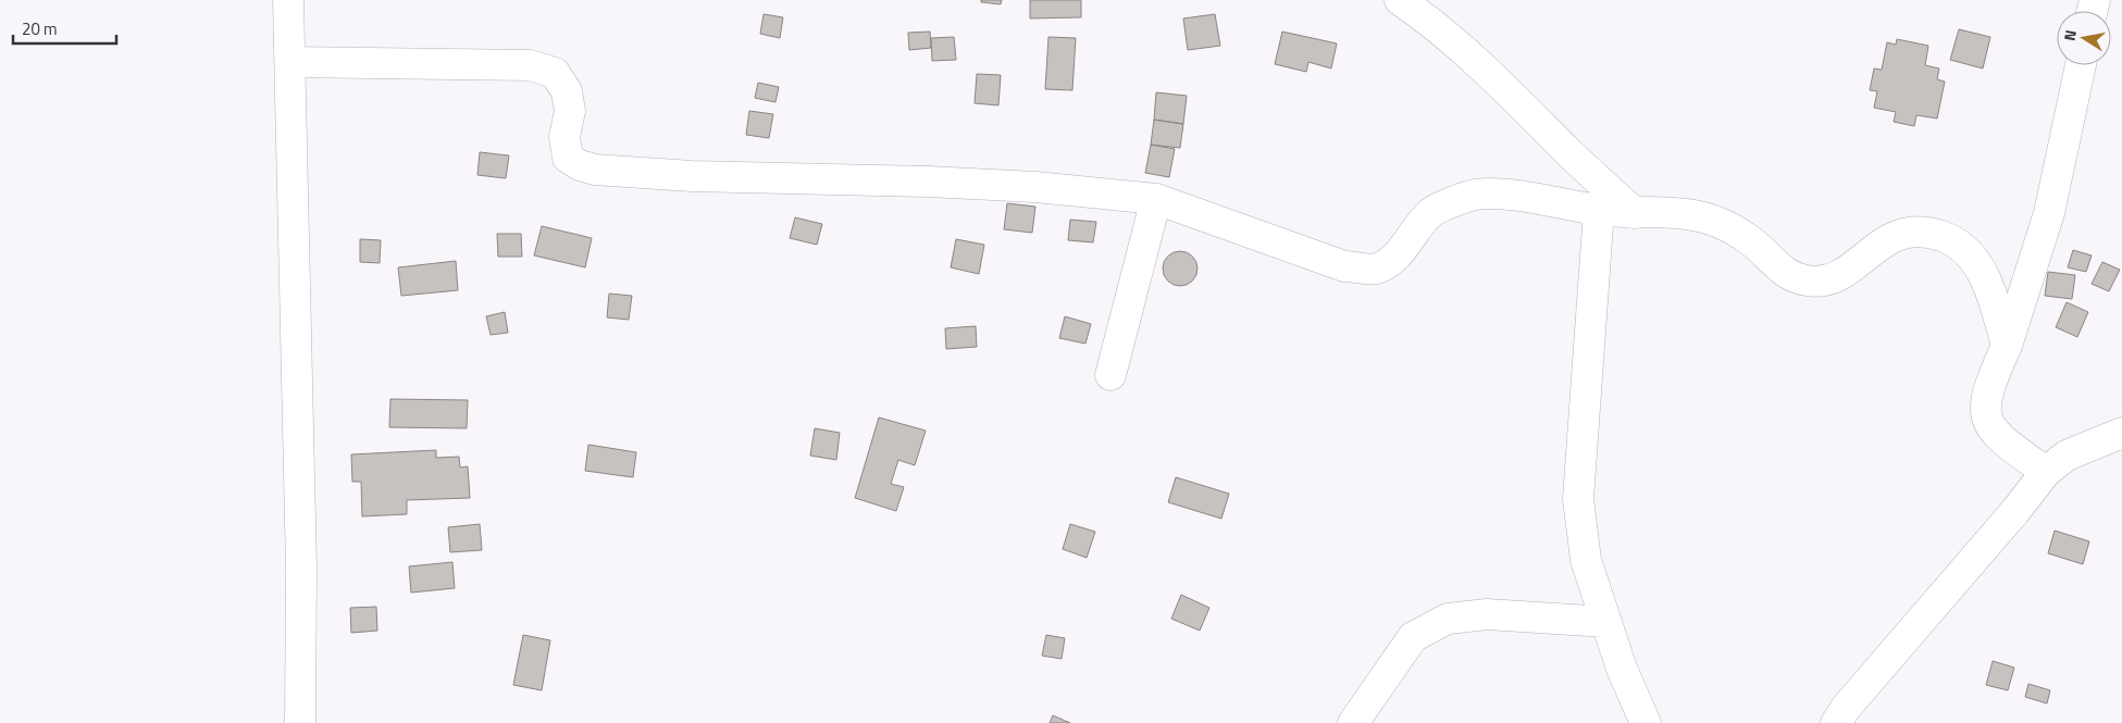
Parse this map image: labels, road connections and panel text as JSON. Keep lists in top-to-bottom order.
{
  "scale_bar": "20 m",
  "north": "left"
}
